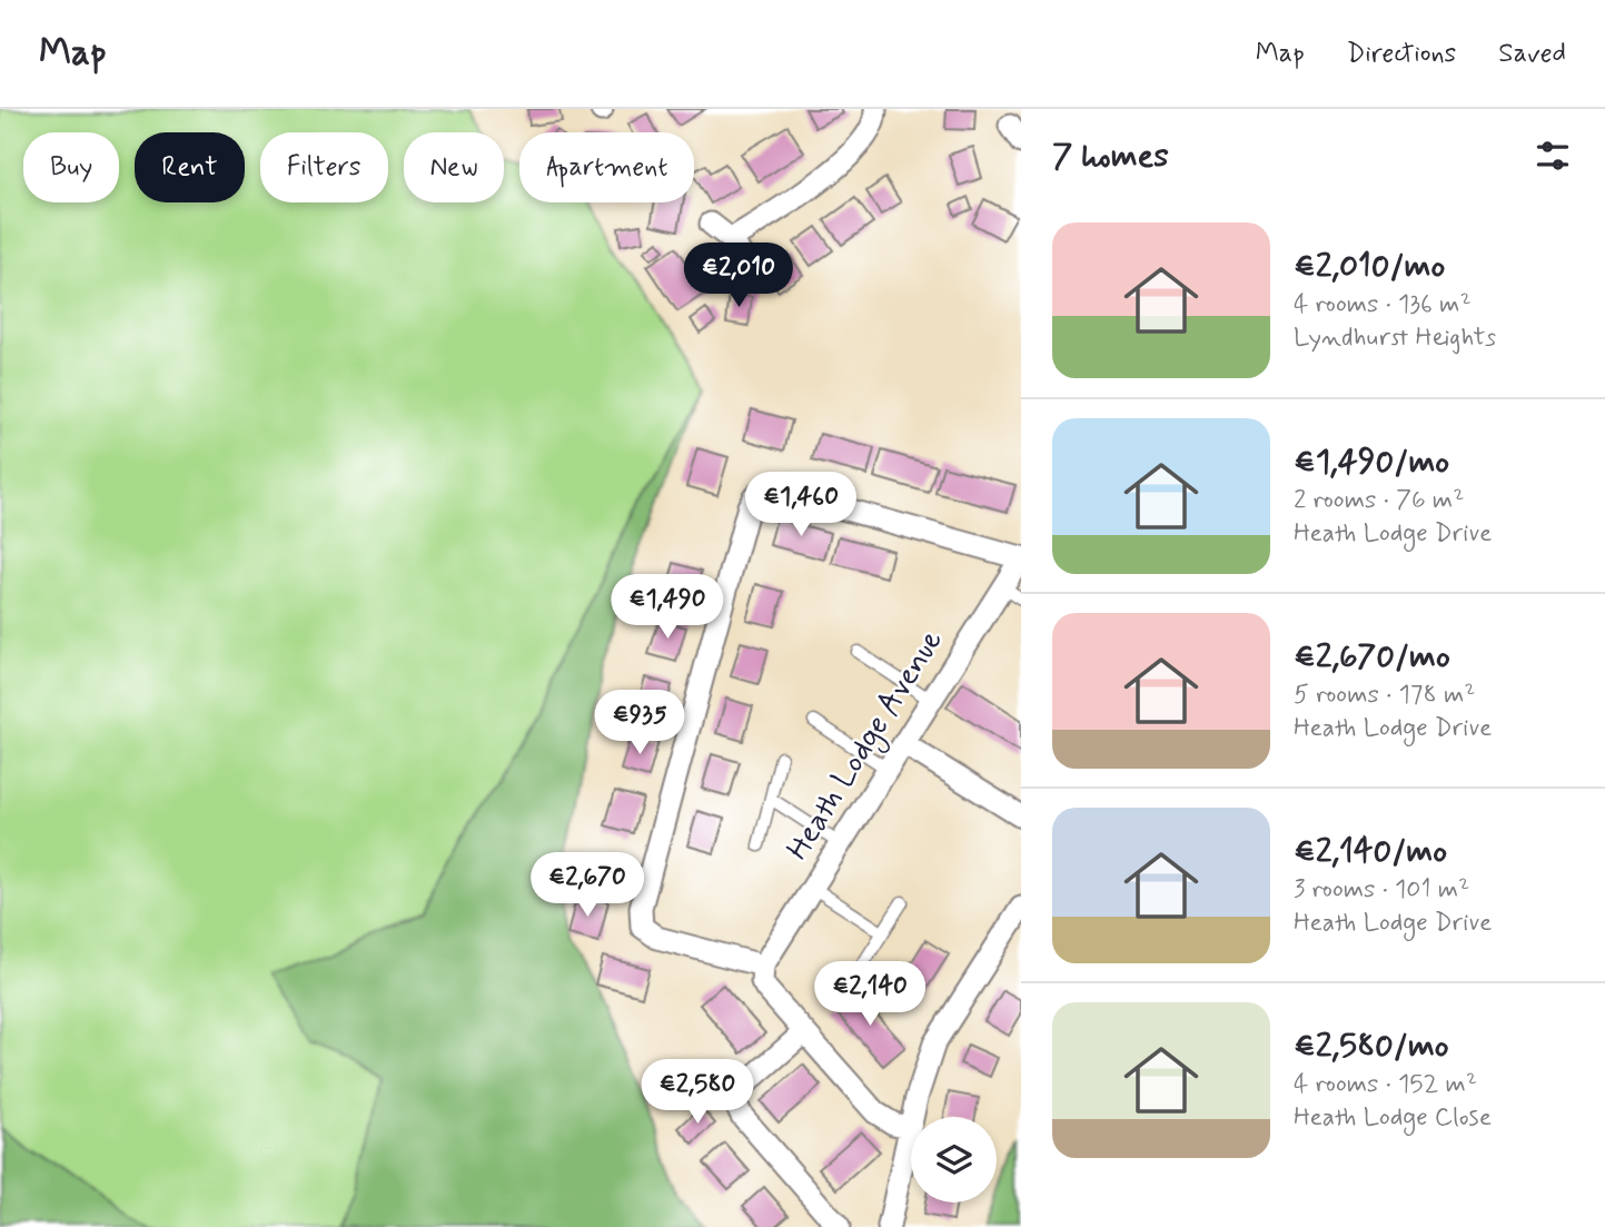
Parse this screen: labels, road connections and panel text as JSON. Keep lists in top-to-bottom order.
{
  "streets": {
    "street": ["Heath Lodge Avenue"]
  },
  "page": {
    "header": "Map",
    "nav": ["Map", "Directions", "Saved"],
    "heading": "7 homes",
    "chip": [
      "Buy",
      "Rent",
      "Filters",
      "New",
      "Apartment"
    ],
    "list": [
      {
        "name": "€2,010/mo",
        "note": "4 rooms · 136 m² · Lyndhurst Heights"
      },
      {
        "name": "€1,490/mo",
        "note": "2 rooms · 76 m² · Heath Lodge Drive"
      },
      {
        "name": "€2,670/mo",
        "note": "5 rooms · 178 m² · Heath Lodge Drive"
      },
      {
        "name": "€2,140/mo",
        "note": "3 rooms · 101 m² · Heath Lodge Drive"
      },
      {
        "name": "€2,580/mo",
        "note": "4 rooms · 152 m² · Heath Lodge Close"
      }
    ],
    "price": [
      "€2,010",
      "€1,460",
      "€1,490",
      "€935",
      "€2,670",
      "€2,140",
      "€2,580"
    ]
  }
}
